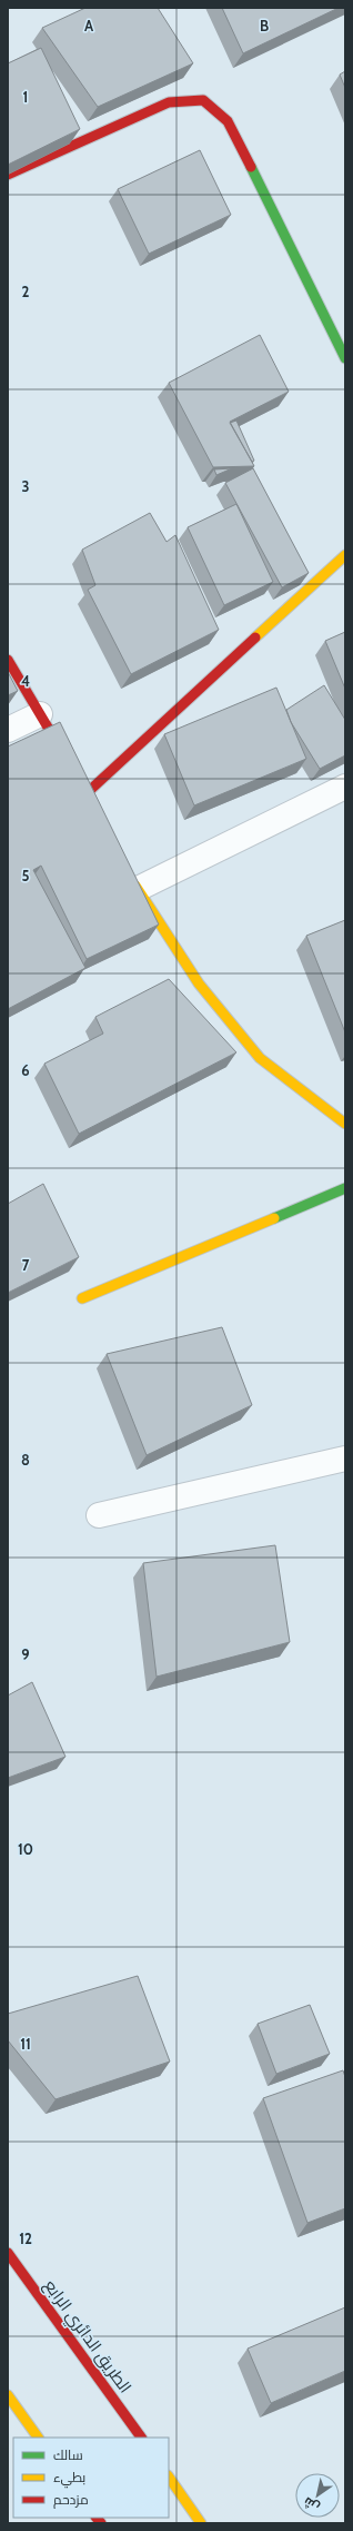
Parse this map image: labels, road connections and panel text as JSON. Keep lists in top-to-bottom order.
{
  "streets": {
    "street": ["الطريق الدائري الرابع"]
  },
  "legend": ["سالك", "بطيء", "مزدحم"],
  "north": "bottom left",
  "grid": {
    "columns": ["A", "B"],
    "rows": [
      "1",
      "2",
      "3",
      "4",
      "5",
      "6",
      "7",
      "8",
      "9",
      "10",
      "11",
      "12"
    ]
  }
}
